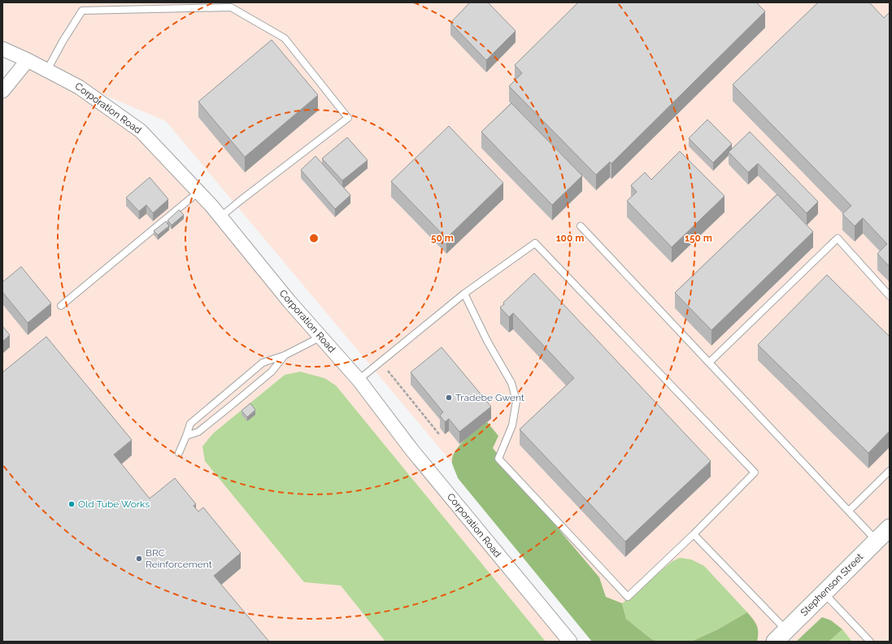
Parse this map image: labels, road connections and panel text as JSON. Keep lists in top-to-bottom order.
{
  "streets": {
    "street": ["Corporation Road", "Stephenson Street"]
  },
  "places": ["Tradebe Gwent", "Old Tube Works", "BRC Reinforcement"],
  "rings": ["50 m", "100 m", "150 m"]
}
